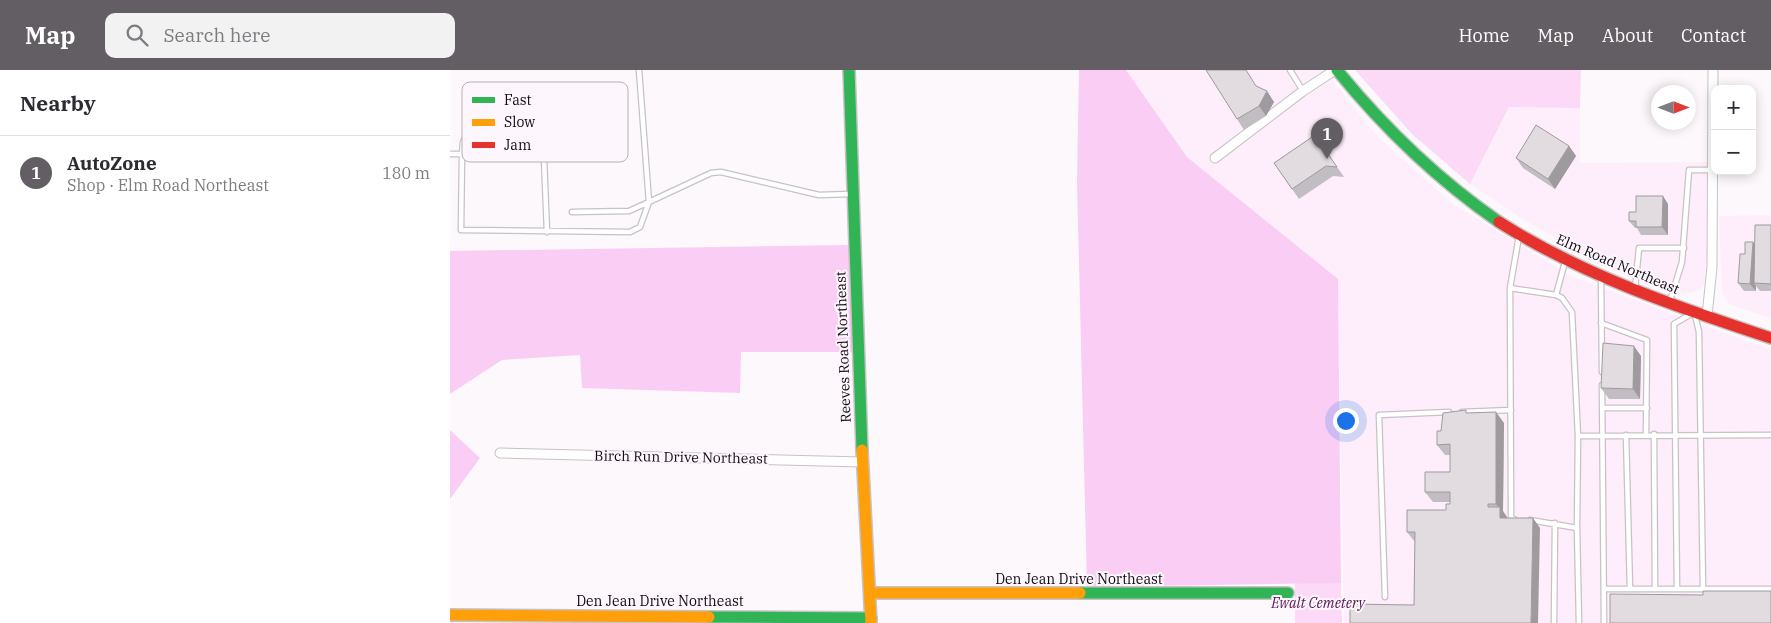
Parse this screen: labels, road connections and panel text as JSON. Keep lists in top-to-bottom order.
{
  "streets": {
    "street": [
      "Elm Road Northeast",
      "Reeves Road Northeast",
      "Birch Run Drive Northeast",
      "Den Jean Drive Northeast"
    ]
  },
  "crossings": [
    ["Reeves Road Northeast", "Birch Run Drive Northeast"],
    ["Reeves Road Northeast", "Den Jean Drive Northeast"]
  ],
  "parks": ["Ewalt Cemetery"],
  "legend": ["Fast", "Slow", "Jam"],
  "north": "right",
  "page": {
    "header": "Map",
    "search": "Search here",
    "nav": [
      "Home",
      "Map",
      "About",
      "Contact"
    ],
    "heading": "Nearby",
    "map_buttons": ["+", "−"],
    "pins": "1",
    "list": [
      {
        "mark": "1",
        "name": "AutoZone",
        "note": "Shop · Elm Road Northeast",
        "value": "180 m"
      }
    ]
  }
}
